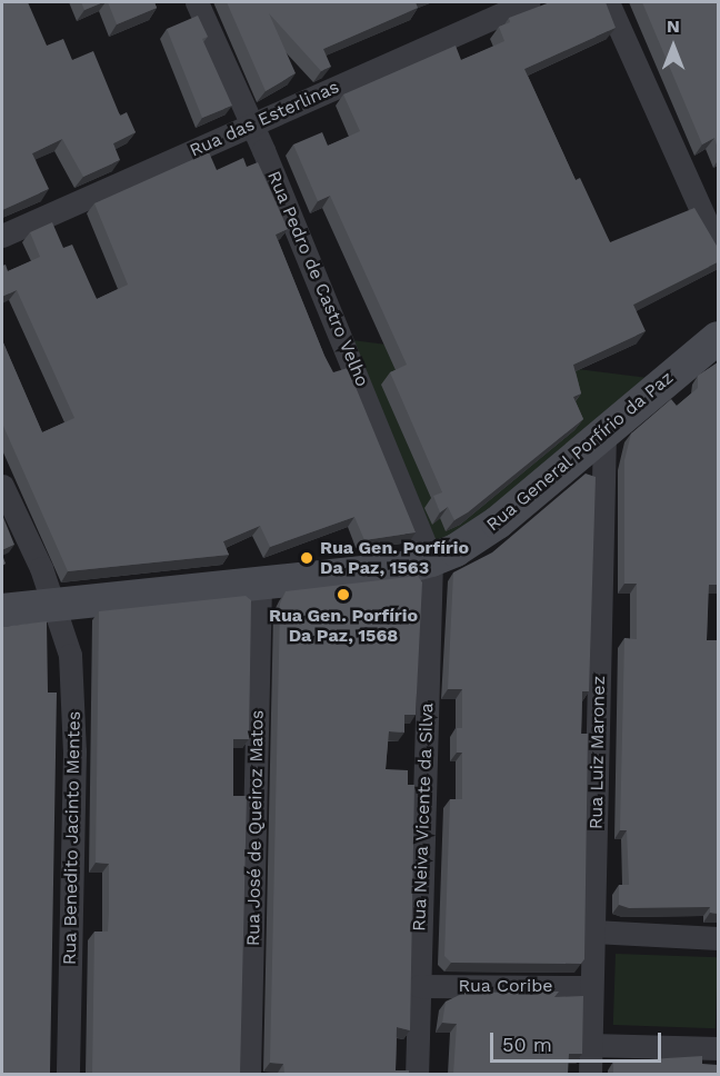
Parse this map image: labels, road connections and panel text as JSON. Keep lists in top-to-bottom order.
{
  "streets": {
    "street": [
      "Rua das Esterlinas",
      "Rua Pedro de Castro Velho",
      "Rua General Porfírio da Paz",
      "Rua Luiz Maronez",
      "Rua Neiva Vicente da Silva",
      "Rua José de Queiroz Matos",
      "Rua Benedito Jacinto Mentes",
      "Rua Coribe"
    ]
  },
  "crossings": [
    ["Rua das Esterlinas", "Rua Pedro de Castro Velho"],
    ["Rua Pedro de Castro Velho", "Rua General Porfírio da Paz"],
    ["Rua Pedro de Castro Velho", "Rua Neiva Vicente da Silva"],
    ["Rua General Porfírio da Paz", "Rua Luiz Maronez"],
    ["Rua General Porfírio da Paz", "Rua Neiva Vicente da Silva"],
    ["Rua General Porfírio da Paz", "Rua José de Queiroz Matos"],
    ["Rua General Porfírio da Paz", "Rua Benedito Jacinto Mentes"],
    ["Rua Luiz Maronez", "Rua Coribe"],
    ["Rua Neiva Vicente da Silva", "Rua Coribe"]
  ],
  "places": ["Rua Gen. Porfírio Da Paz, 1563", "Rua Gen. Porfírio Da Paz, 1568"],
  "scale_bar": "50 m",
  "north": "top"
}
